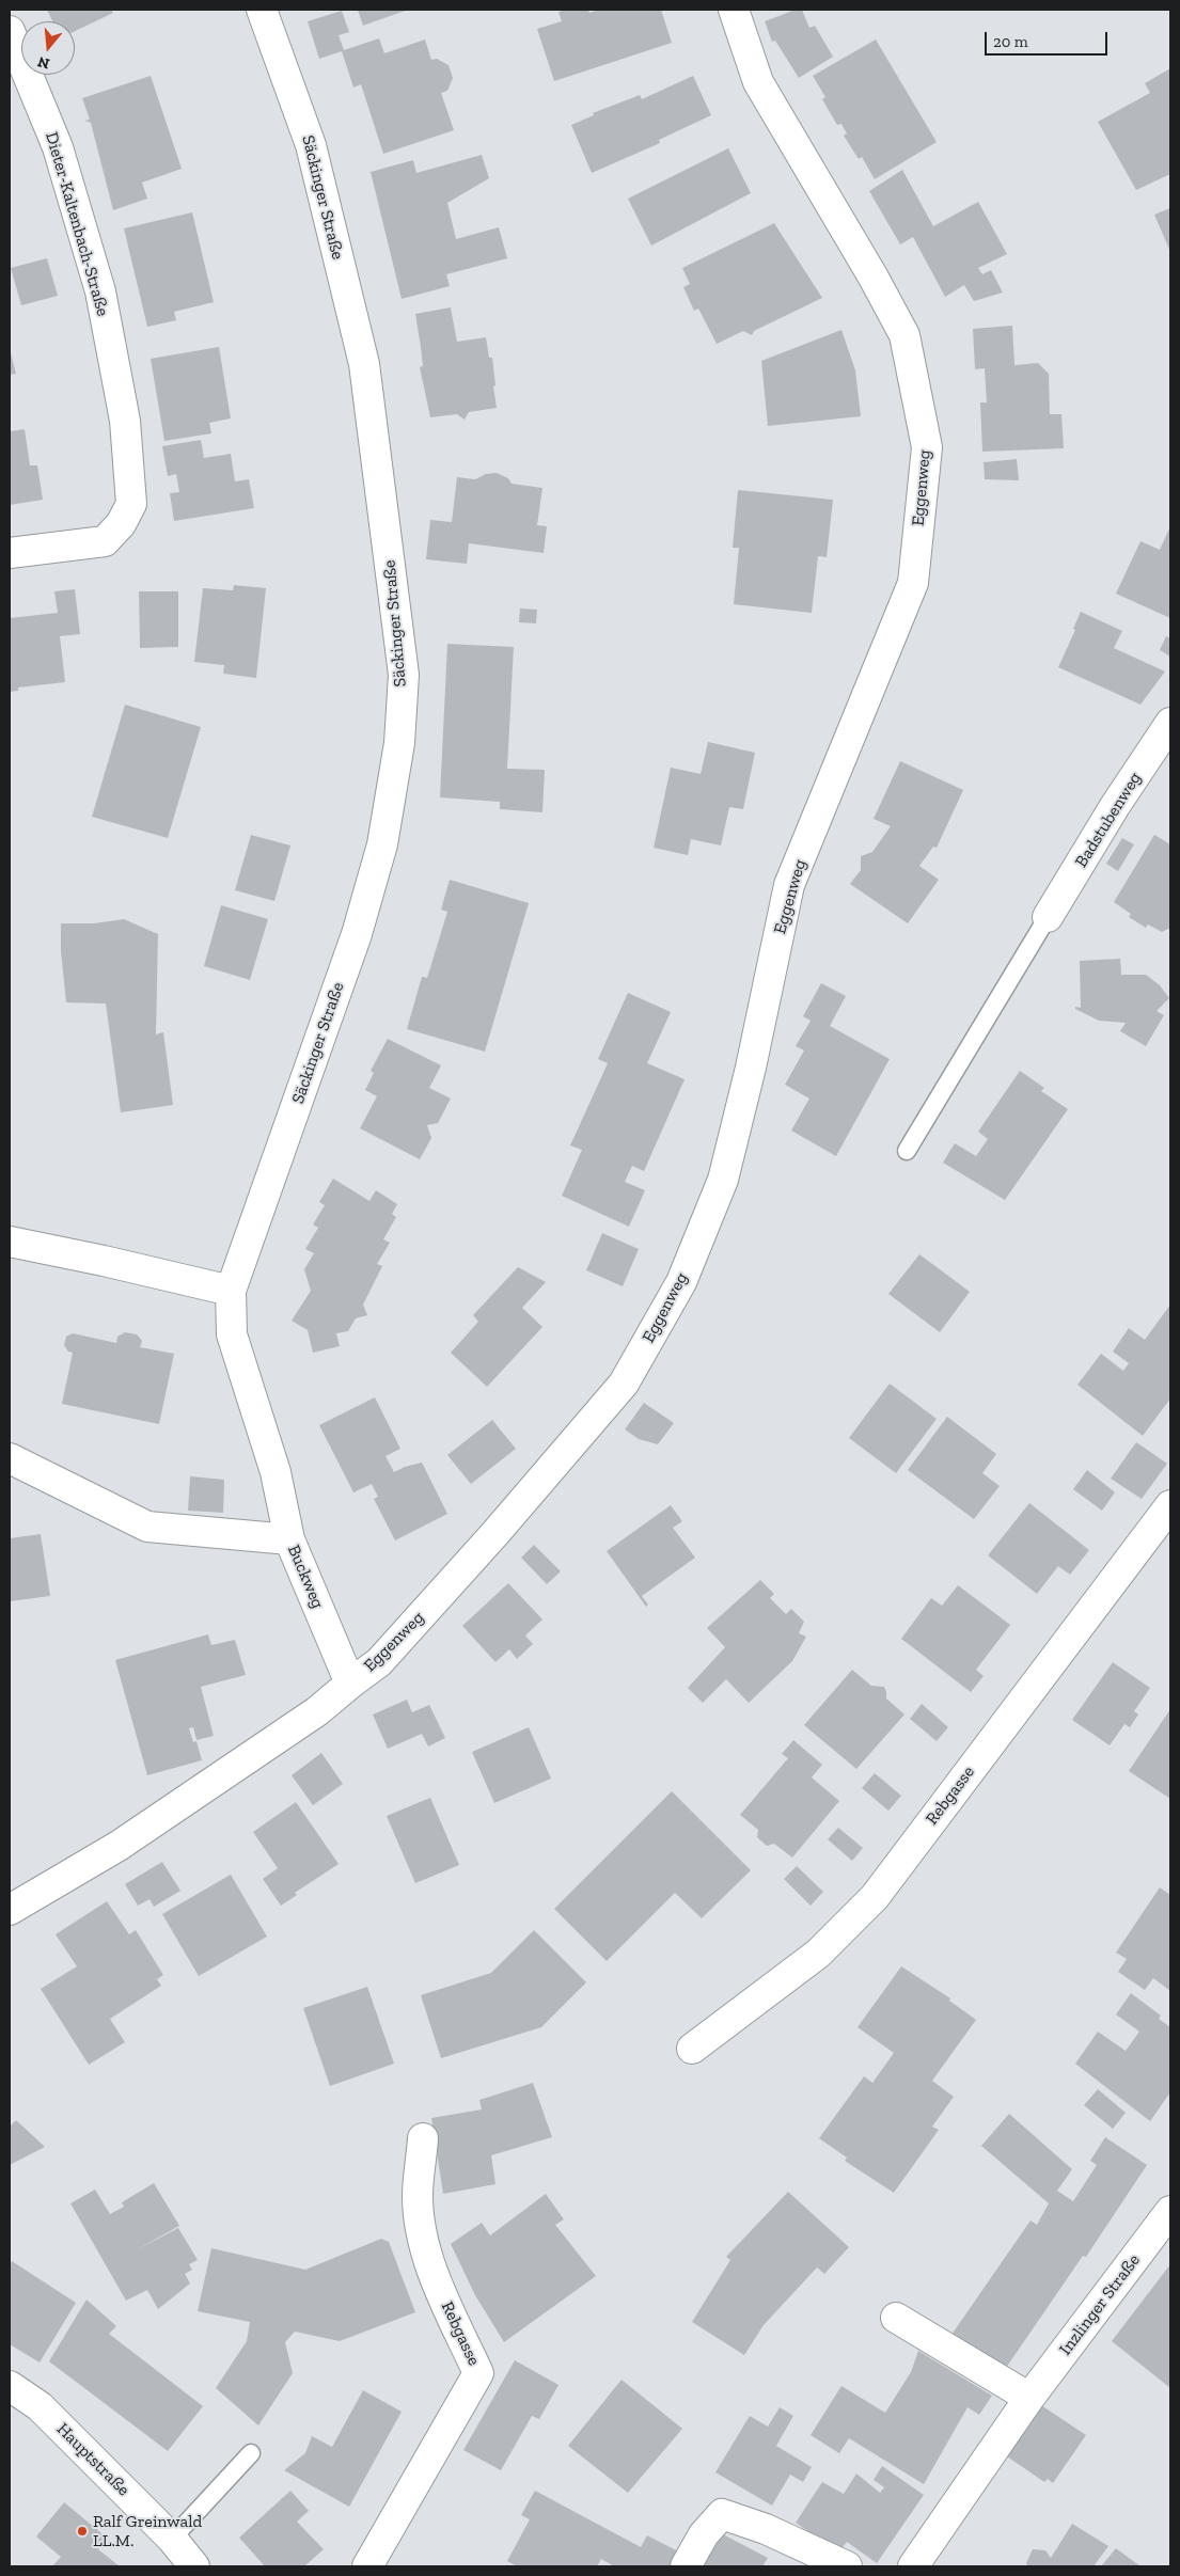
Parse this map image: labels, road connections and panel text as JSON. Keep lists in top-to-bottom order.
{
  "streets": {
    "street": [
      "Säckinger Straße",
      "Dieter-Kaltenbach-Straße",
      "Eggenweg",
      "Badstubenweg",
      "Buckweg",
      "Rebgasse",
      "Inzlinger Straße",
      "Hauptstraße"
    ]
  },
  "crossings": [
    ["Säckinger Straße", "Buckweg"],
    ["Eggenweg", "Buckweg"]
  ],
  "places": ["Ralf Greinwald LL.M."],
  "scale_bar": "20 m",
  "north": "bottom"
}
